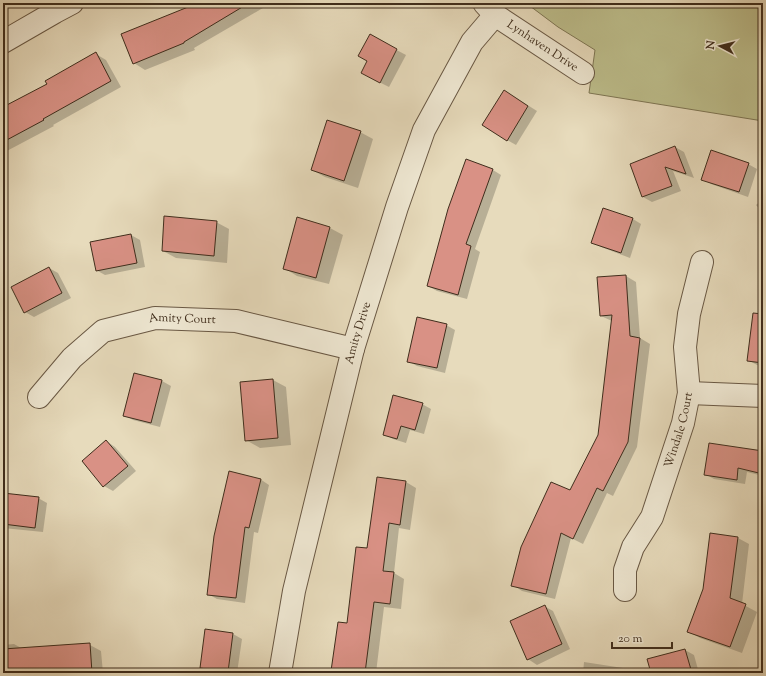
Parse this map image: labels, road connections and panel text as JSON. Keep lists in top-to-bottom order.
{
  "streets": {
    "street": [
      "Lynhaven Drive",
      "Amity Court",
      "Amity Drive",
      "Windale Court"
    ]
  },
  "crossings": [
    ["Lynhaven Drive", "Amity Drive"],
    ["Amity Court", "Amity Drive"]
  ],
  "scale_bar": "20 m",
  "north": "left"
}
